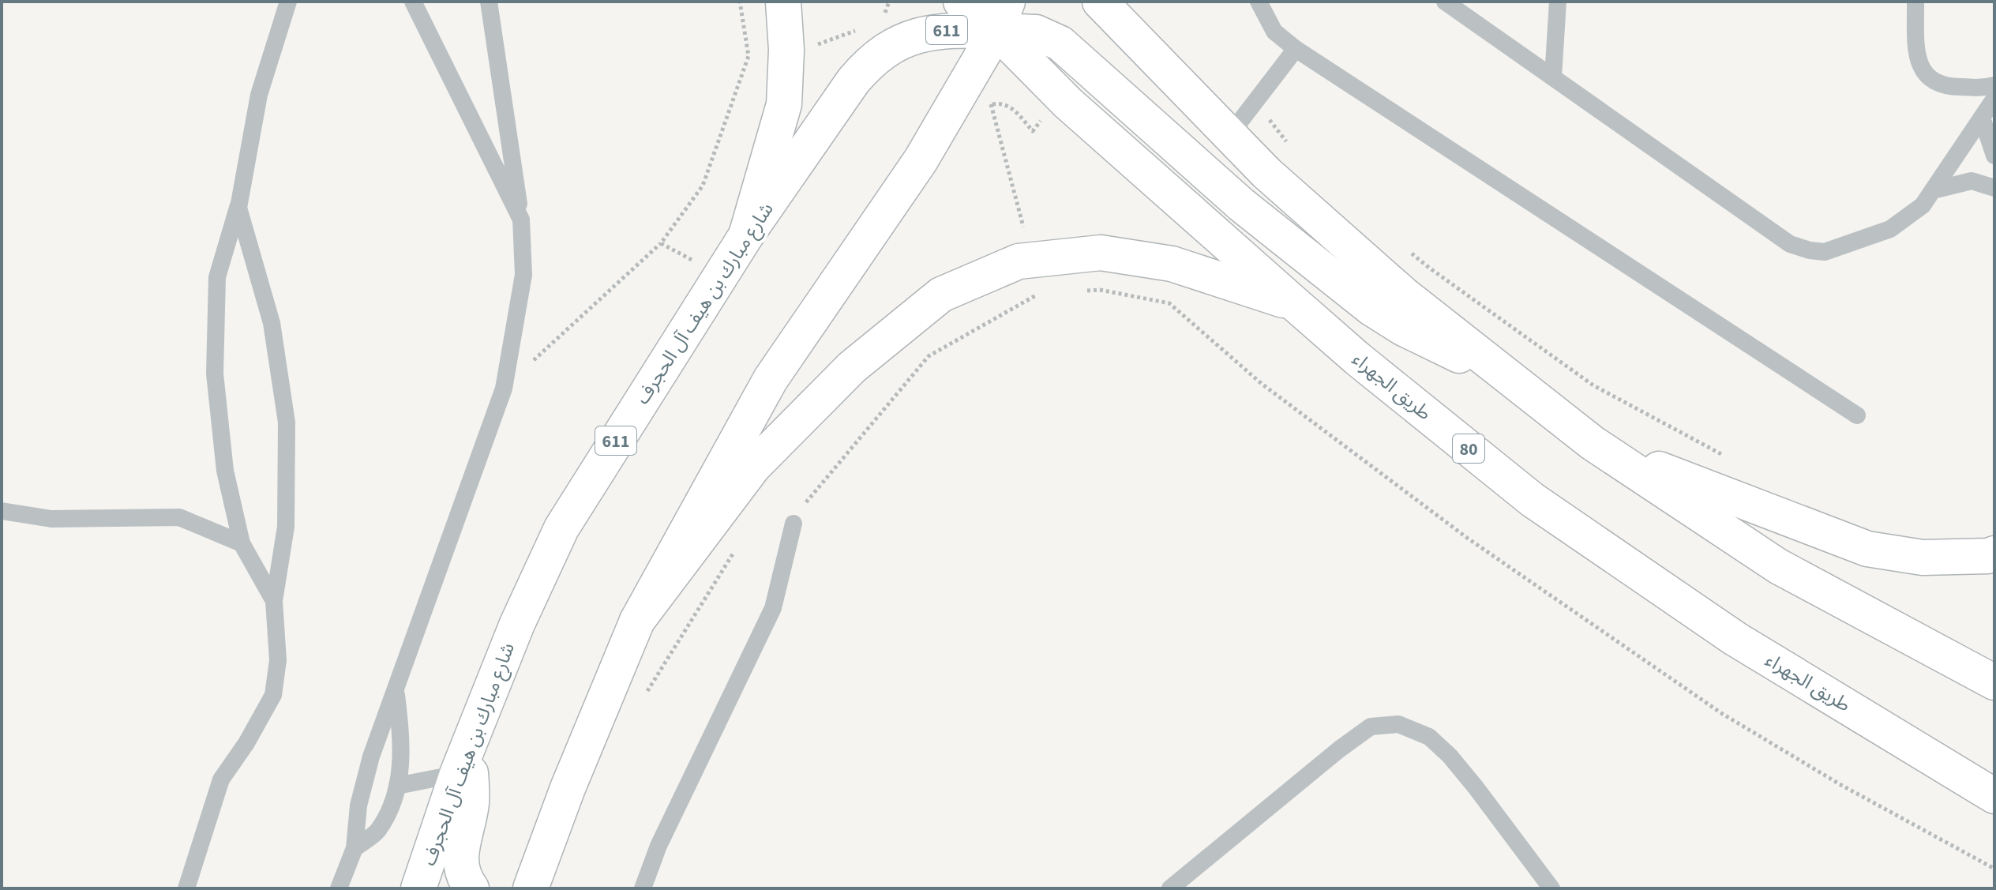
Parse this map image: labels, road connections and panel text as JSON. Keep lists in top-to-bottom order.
{
  "streets": {
    "main road": [
      "611",
      "شارع مبارك بن هيف آل الحجرف",
      "طريق الجهراء",
      "80"
    ]
  },
  "crossings": [
    ["611", "شارع مبارك بن هيف آل الحجرف"],
    ["611", "طريق الجهراء"],
    ["شارع مبارك بن هيف آل الحجرف", "طريق الجهراء"]
  ]
}
